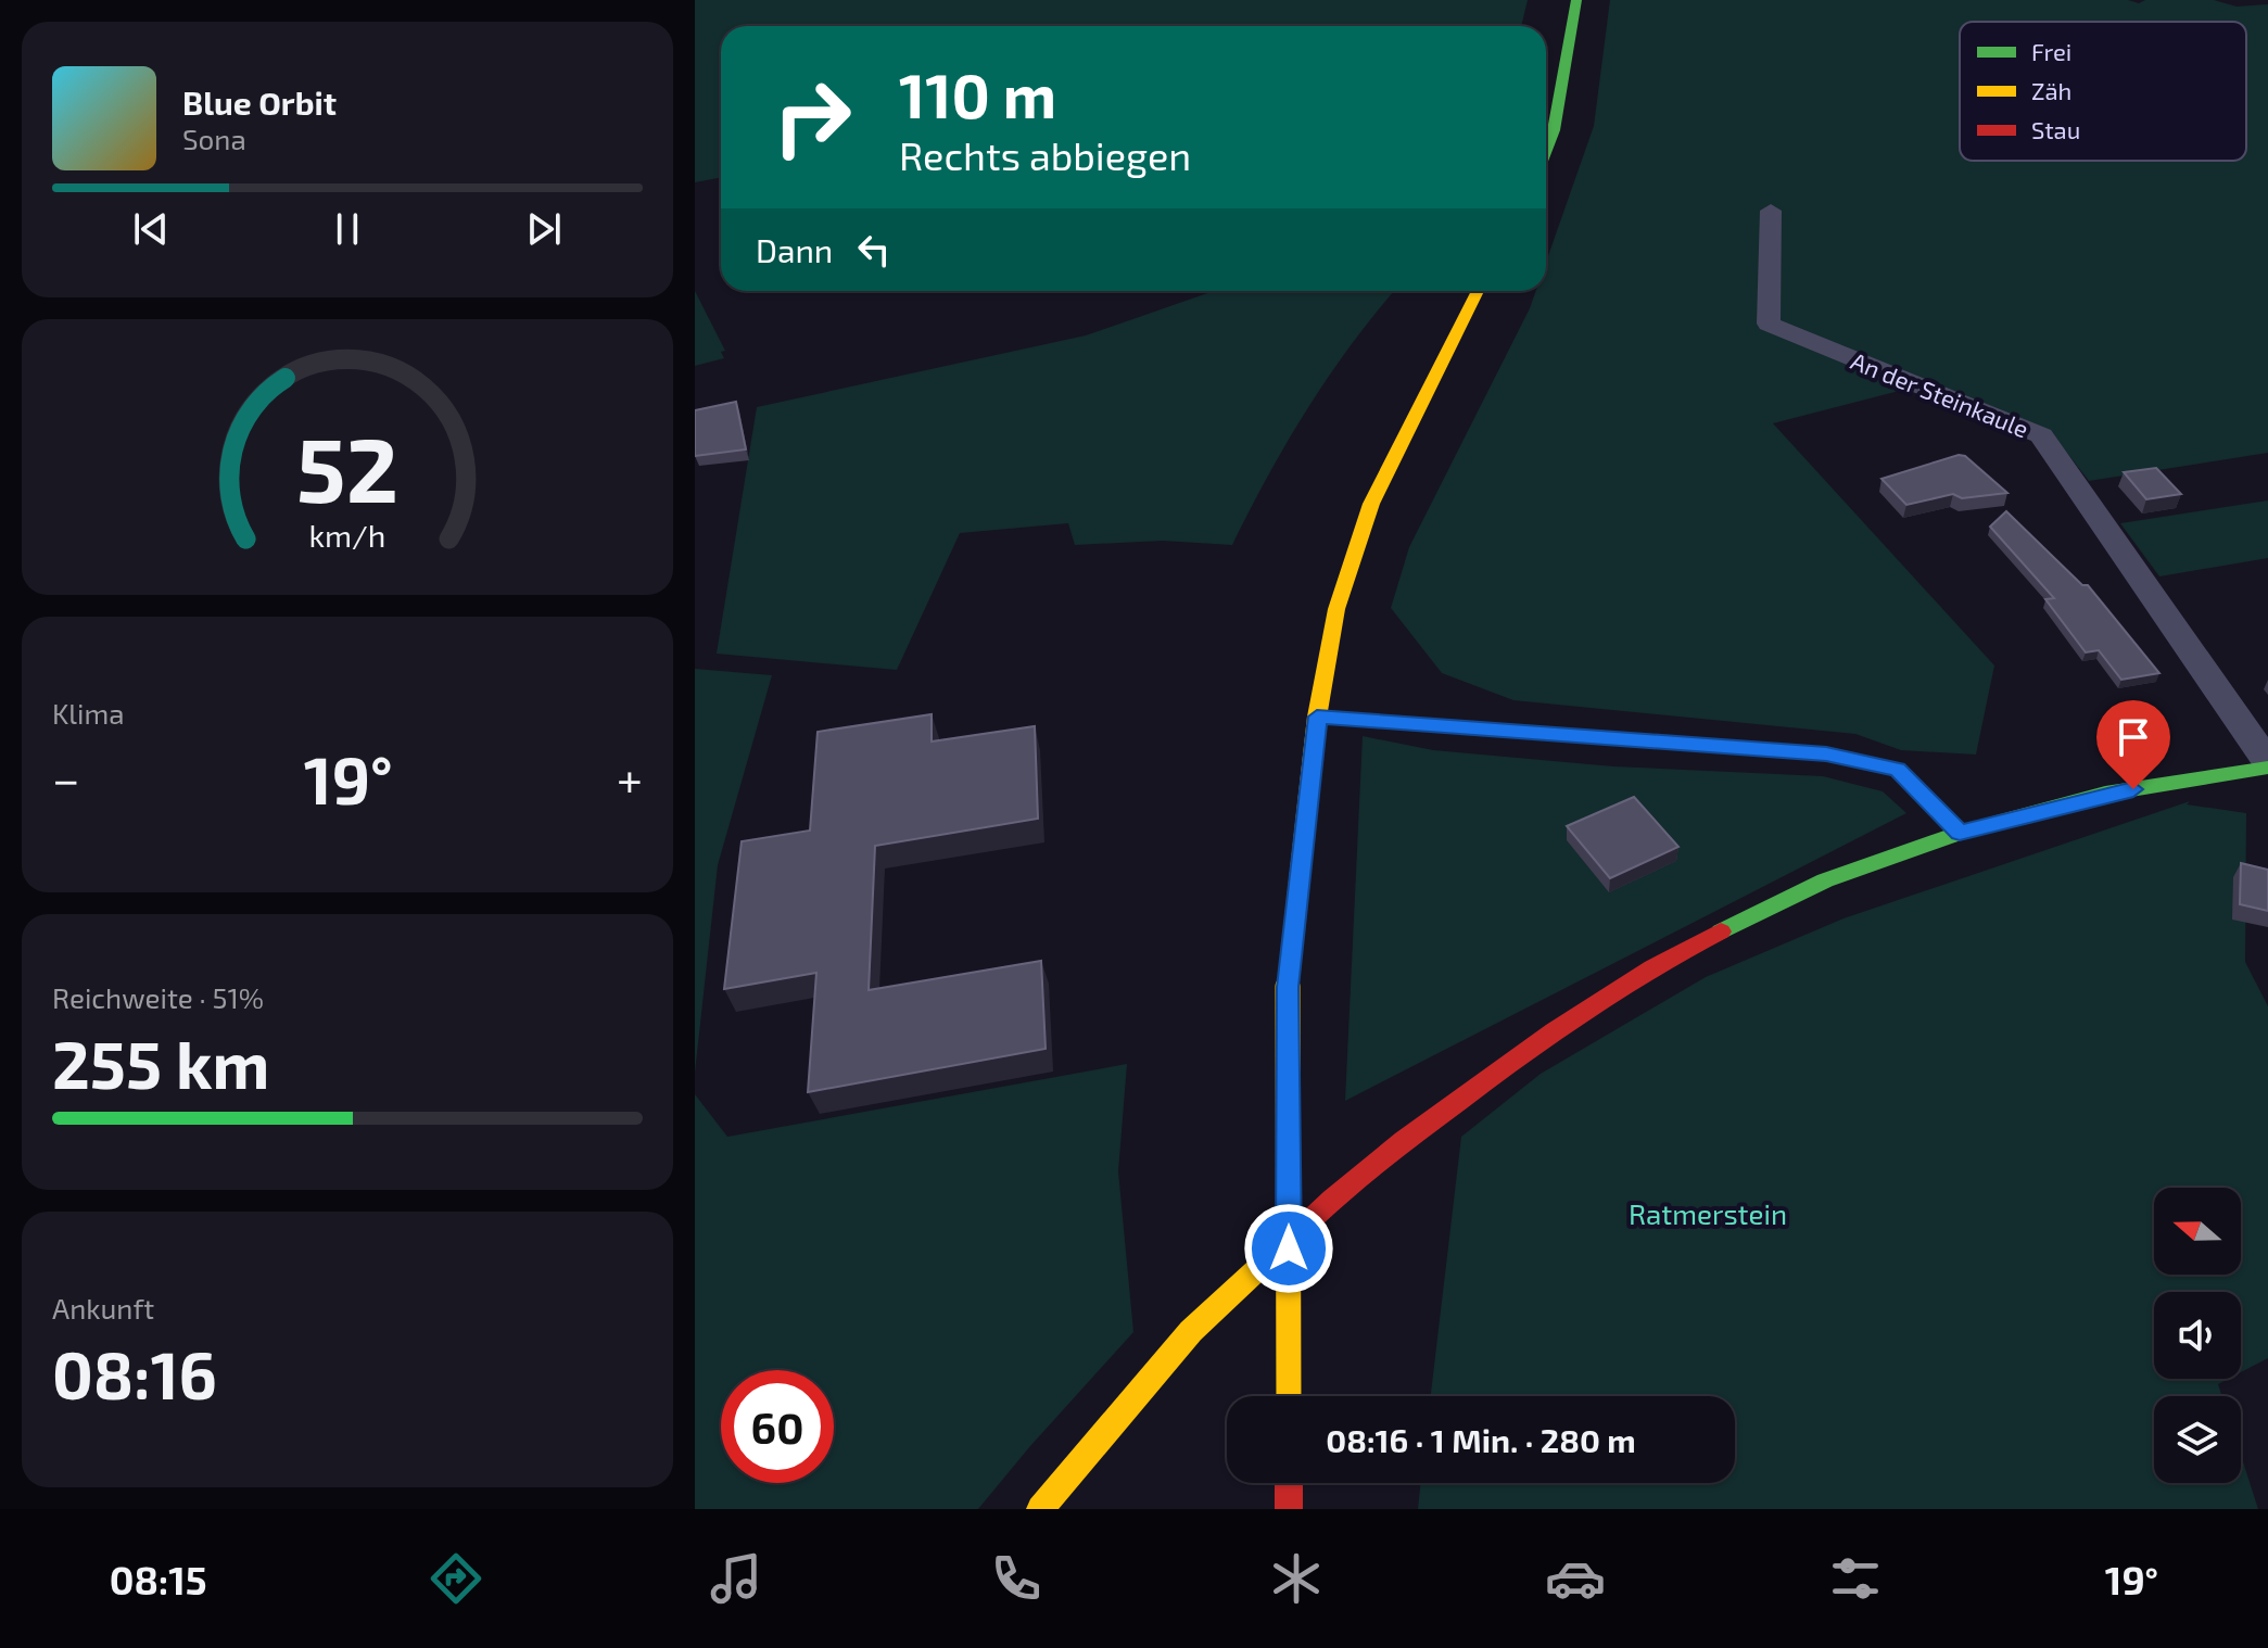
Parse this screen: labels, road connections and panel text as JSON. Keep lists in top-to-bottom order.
{
  "streets": {
    "street": ["An der Steinkaule"]
  },
  "parks": ["Ratmerstein"],
  "legend": ["Frei", "Zäh", "Stau"],
  "north": "left",
  "page": {
    "turn": ["110 m", "Rechts abbiegen"],
    "song": ["Blue Orbit", "Sona"],
    "then": "Dann",
    "tile": [
      "Klima",
      ["Reichweite · 51%", "255 km"],
      ["Ankunft", "08:16"]
    ],
    "heat": ["−", "19°", "+"],
    "limit": "60",
    "trip": "08:16 · 1 Min. · 280 m",
    "tabs": ["08:15", "19°"],
    "gauge": ["52", "km/h"]
  }
}
